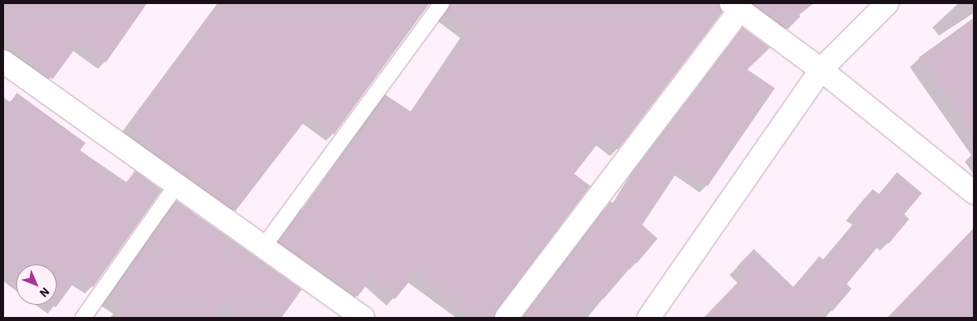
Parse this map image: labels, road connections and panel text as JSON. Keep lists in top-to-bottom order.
{
  "north": "bottom right"
}
